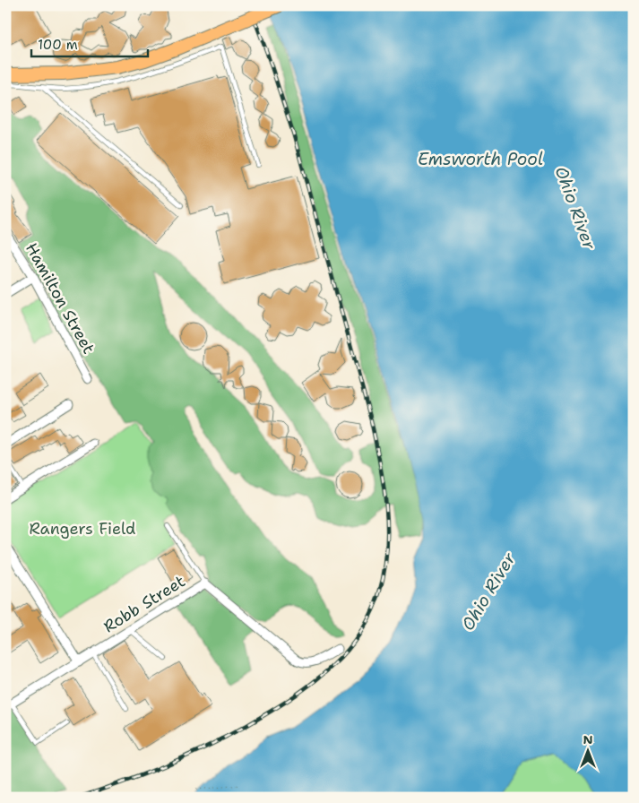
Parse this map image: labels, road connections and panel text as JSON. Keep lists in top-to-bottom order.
{
  "streets": {
    "street": ["Hamilton Street", "Robb Street"]
  },
  "water": ["Emsworth Pool", "Ohio River"],
  "parks": ["Rangers Field"],
  "scale_bar": "100 m",
  "north": "top"
}
